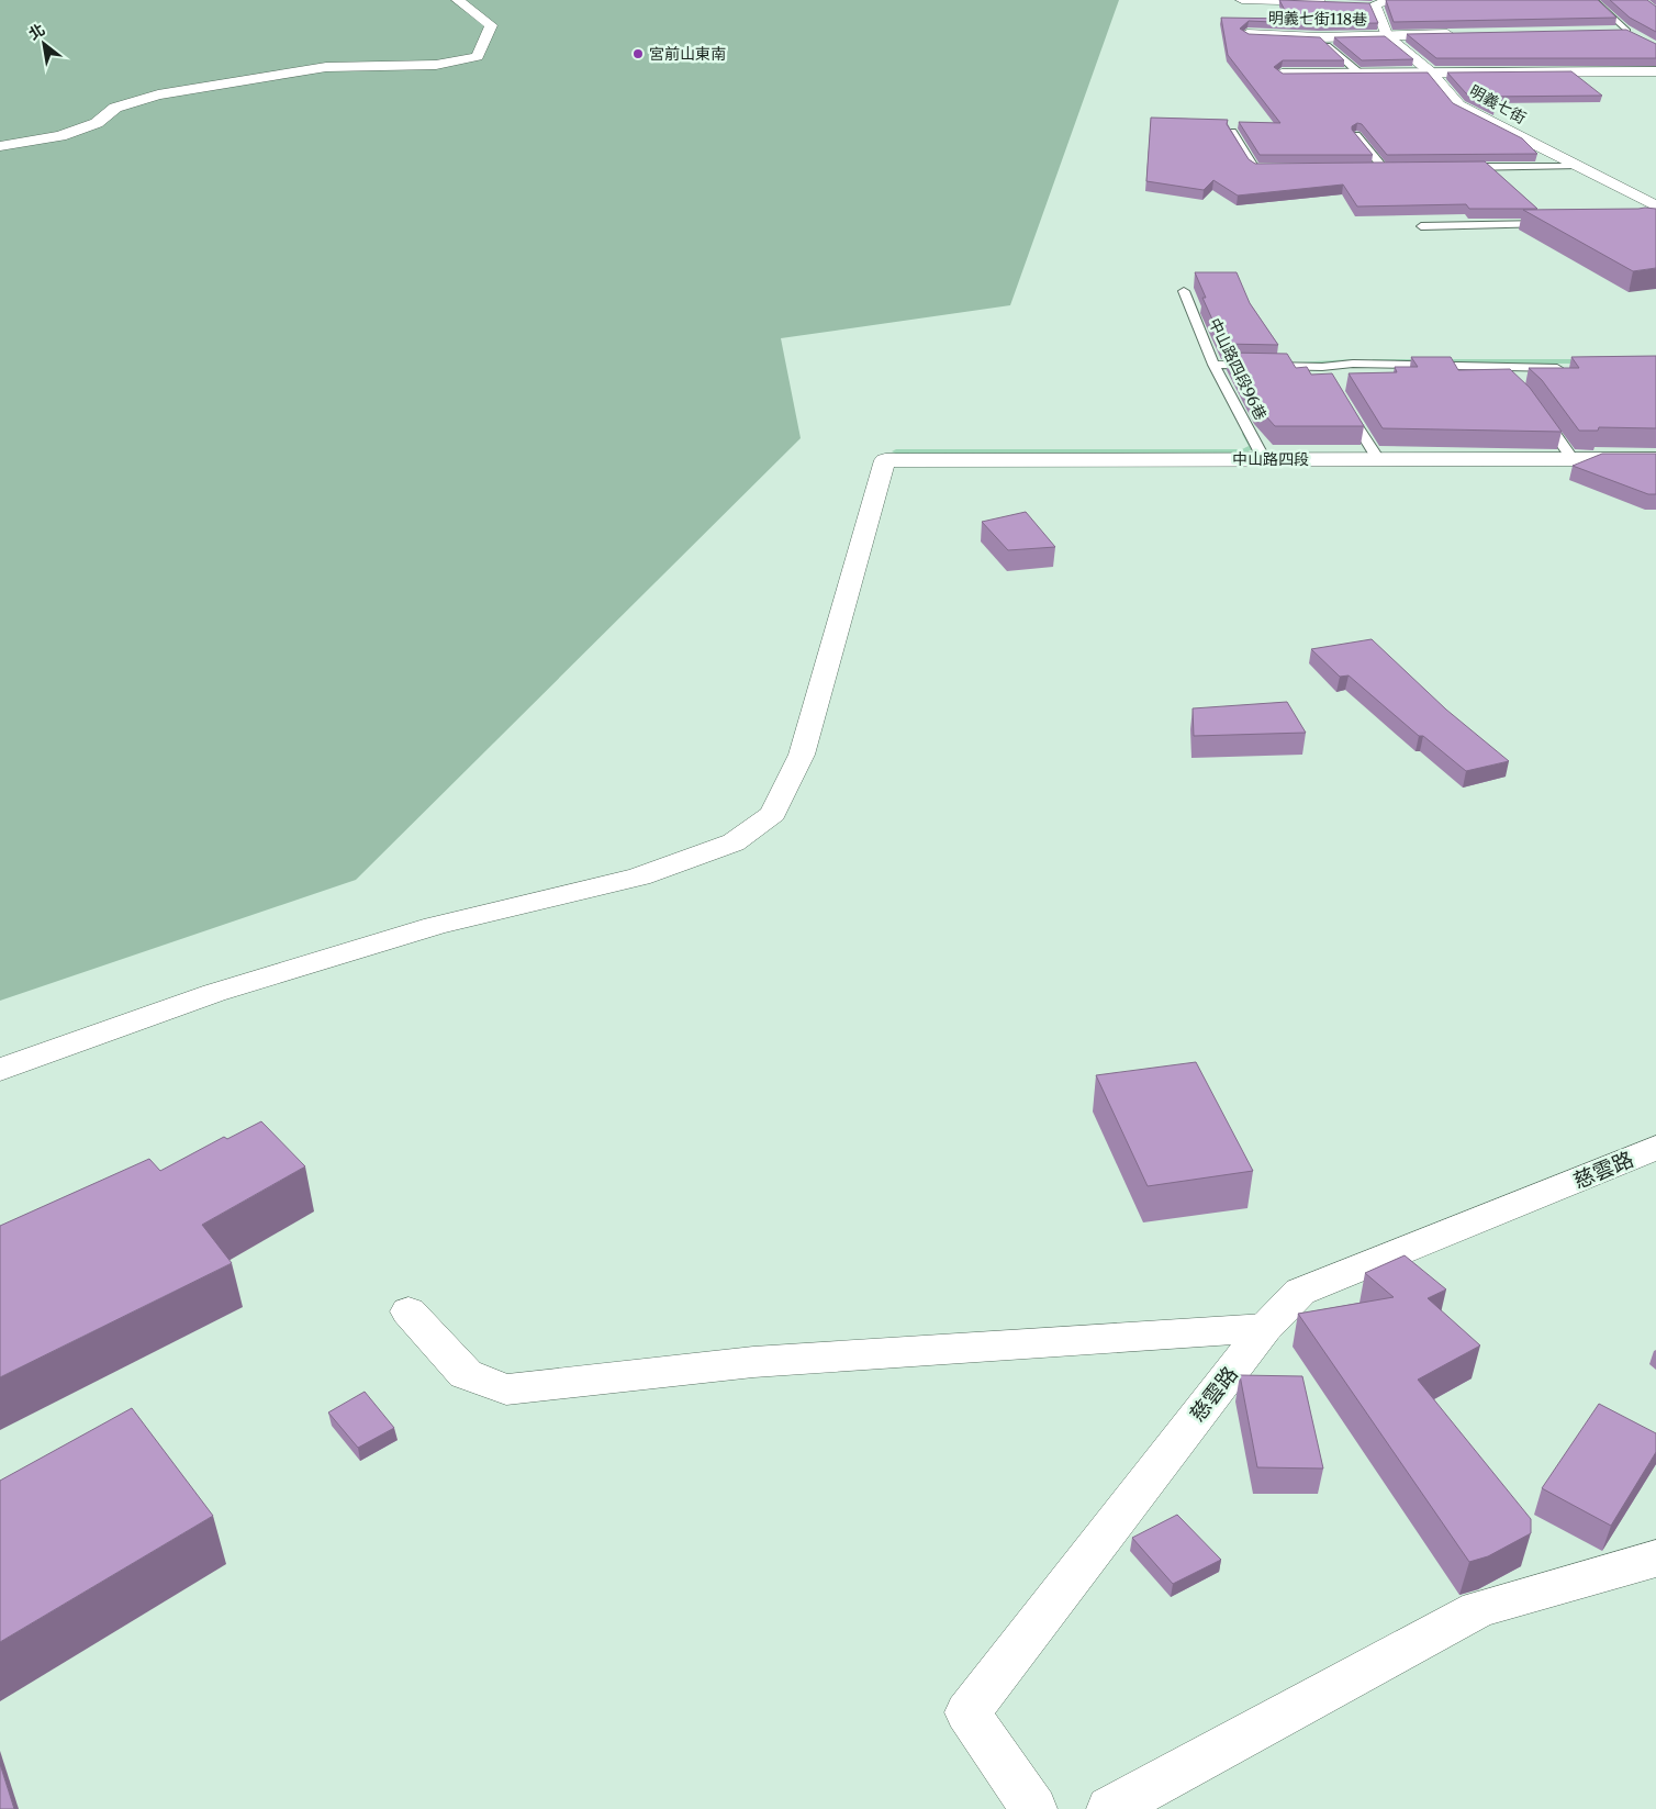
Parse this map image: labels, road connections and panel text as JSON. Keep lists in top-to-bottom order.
{
  "streets": {
    "street": [
      "明義七街118巷",
      "明義七街",
      "中山路四段",
      "慈雲路"
    ],
    "lane": ["中山路四段96巷"]
  },
  "crossings": [
    ["明義七街118巷", "明義七街"],
    ["中山路四段96巷", "中山路四段"]
  ],
  "places": ["宮前山東南"],
  "north": "top left"
}
